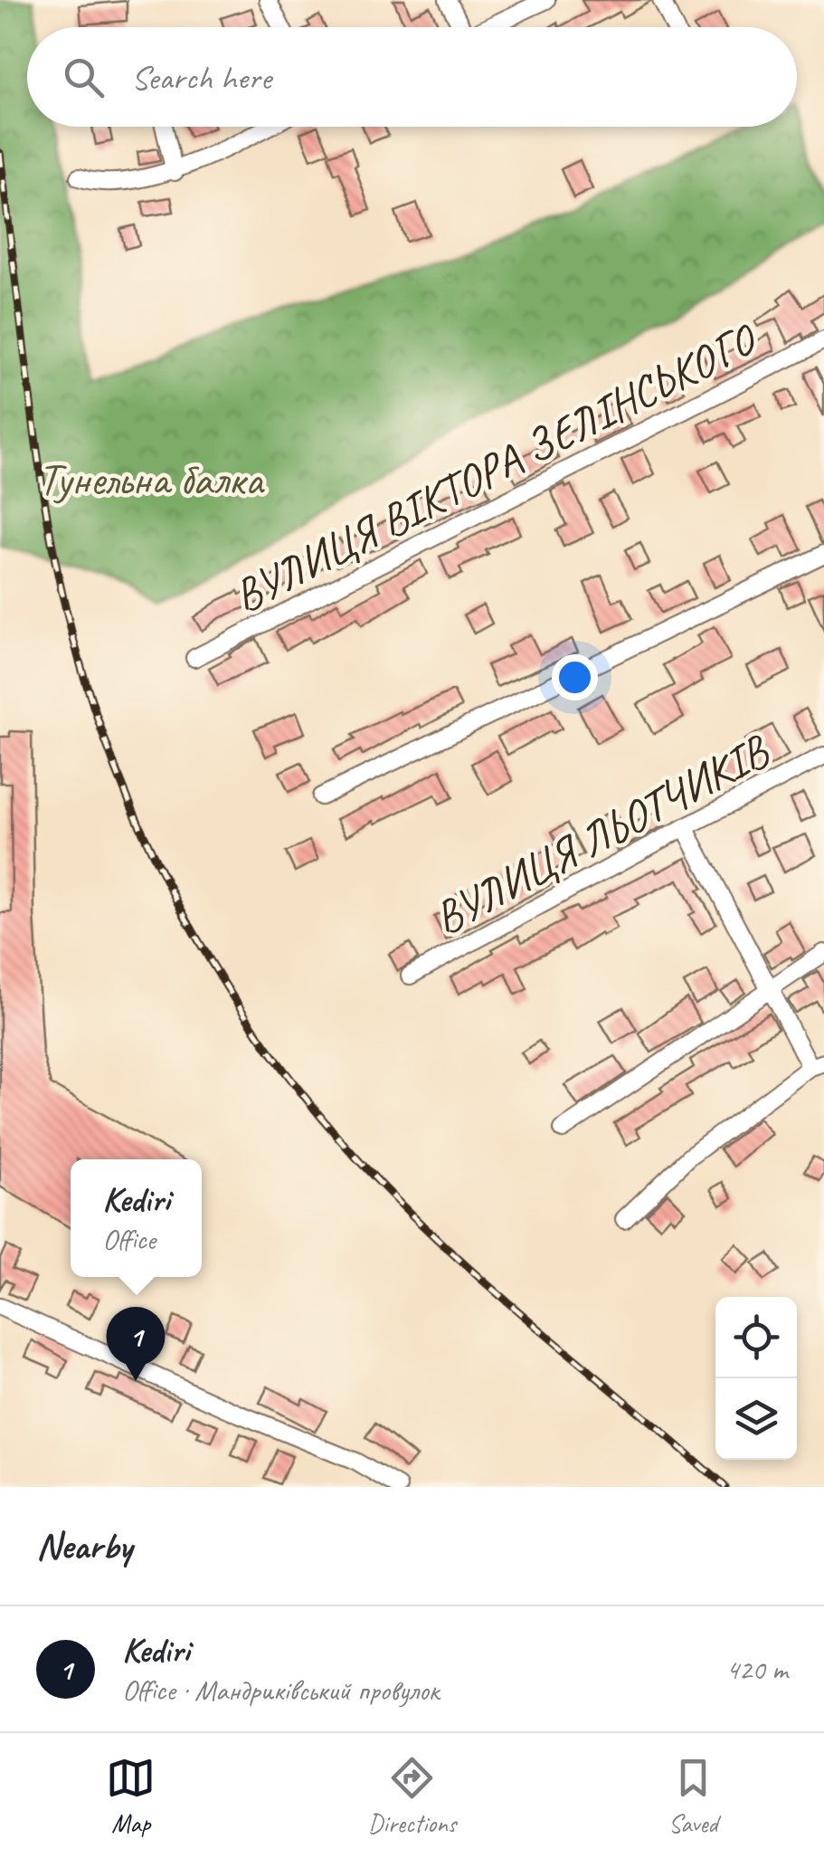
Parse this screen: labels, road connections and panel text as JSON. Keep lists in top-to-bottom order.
{
  "streets": {
    "street": ["ВУЛИЦЯ ВІКТОРА ЗЕЛІНСЬКОГО", "ВУЛИЦЯ ЛЬОТЧИКІВ"]
  },
  "parks": ["Тунельна балка"],
  "page": {
    "search": "Search here",
    "popup": ["Kediri", "Office"],
    "pins": "1",
    "heading": "Nearby",
    "list": [
      {
        "mark": "1",
        "name": "Kediri",
        "note": "Office · Мандриківський провулок",
        "value": "420 m"
      }
    ],
    "nav": ["Map", "Directions", "Saved"]
  }
}
